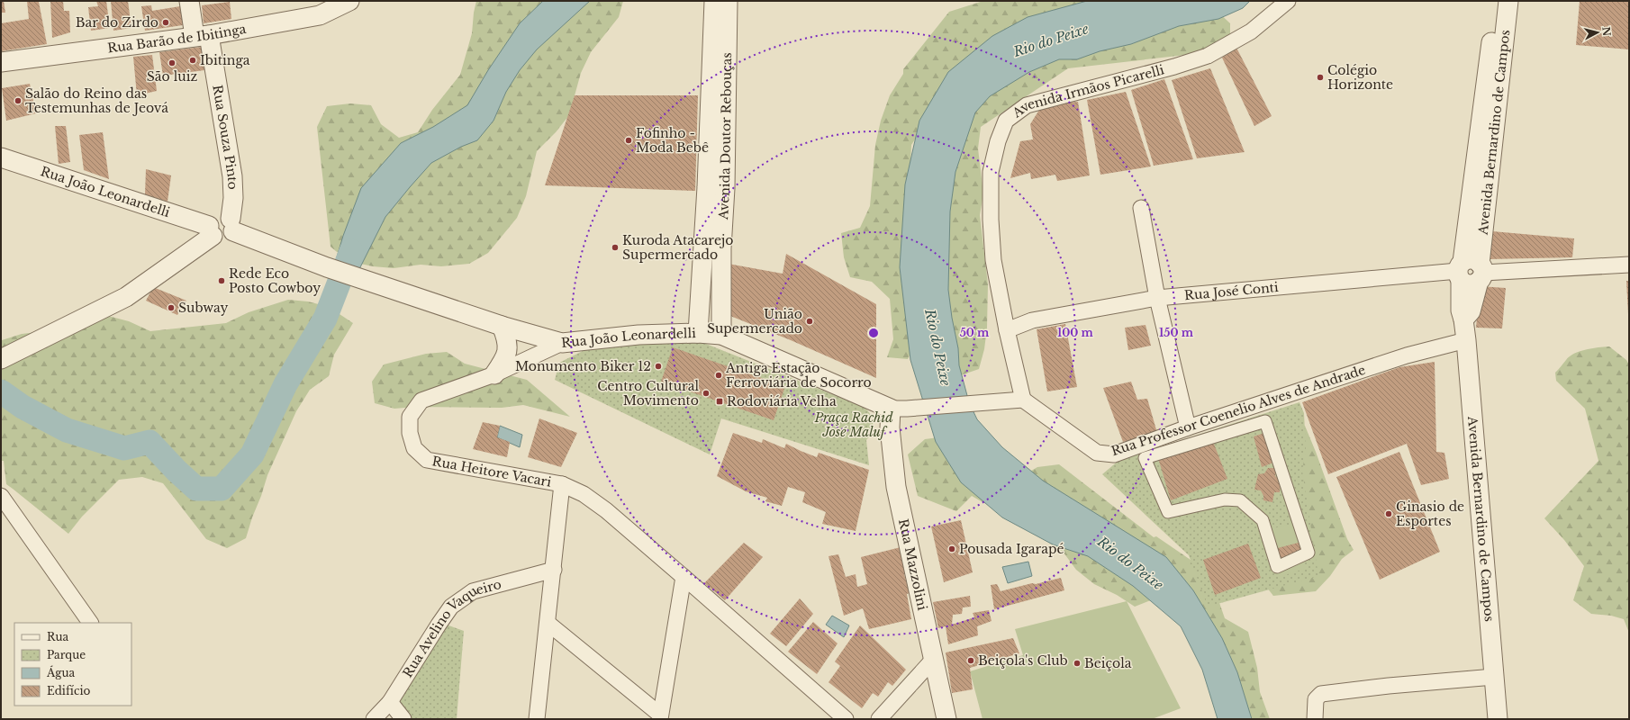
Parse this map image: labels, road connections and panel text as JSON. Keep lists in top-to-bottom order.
{
  "streets": {
    "street": [
      "Rua Barão de Ibitinga",
      "Avenida Irmãos Picarelli",
      "Avenida Bernardino de Campos",
      "Avenida Doutor Rebouças",
      "Rua Souza Pinto",
      "Rua João Leonardelli",
      "Rua José Conti",
      "Rua Professor Coenelio Alves de Andrade",
      "Rua Heitore Vacari",
      "Rua Mazzolini",
      "Rua Avelino Vaqueiro"
    ]
  },
  "crossings": [
    ["Rua Barão de Ibitinga", "Rua Souza Pinto"],
    ["Avenida Irmãos Picarelli", "Rua José Conti"],
    ["Avenida Irmãos Picarelli", "Rua Professor Coenelio Alves de Andrade"],
    ["Avenida Bernardino de Campos", "Rua José Conti"],
    ["Avenida Bernardino de Campos", "Rua Professor Coenelio Alves de Andrade"],
    ["Avenida Doutor Rebouças", "Rua João Leonardelli"],
    ["Rua Souza Pinto", "Rua João Leonardelli"],
    ["Rua João Leonardelli", "Rua Heitore Vacari"],
    ["Rua João Leonardelli", "Rua Mazzolini"]
  ],
  "water": ["Rio do Peixe"],
  "parks": ["Praça Rachid José Maluf"],
  "places": {
    "other": [
      "Bar do Zirdo",
      "Ibitinga",
      "São luiz",
      "Colégio Horizonte",
      "Salão do Reino das Testemunhas de Jeová",
      "Fofinho - Moda Bebê",
      "Kuroda Atacarejo Supermercado",
      "Rede Eco Posto Cowboy",
      "Subway",
      "União Supermercado",
      "Monumento Biker 12",
      "Antiga Estação Ferroviária de Socorro",
      "Centro Cultural Movimento",
      "Ginasio de Esportes",
      "Pousada Igarapé",
      "Beiçola's Club",
      "Beiçola"
    ],
    "transit": ["Rodoviária Velha"]
  },
  "legend": [
    "Rua",
    "Parque",
    "Água",
    "Edifício"
  ],
  "north": "right",
  "rings": ["50 m", "100 m", "150 m"]
}
